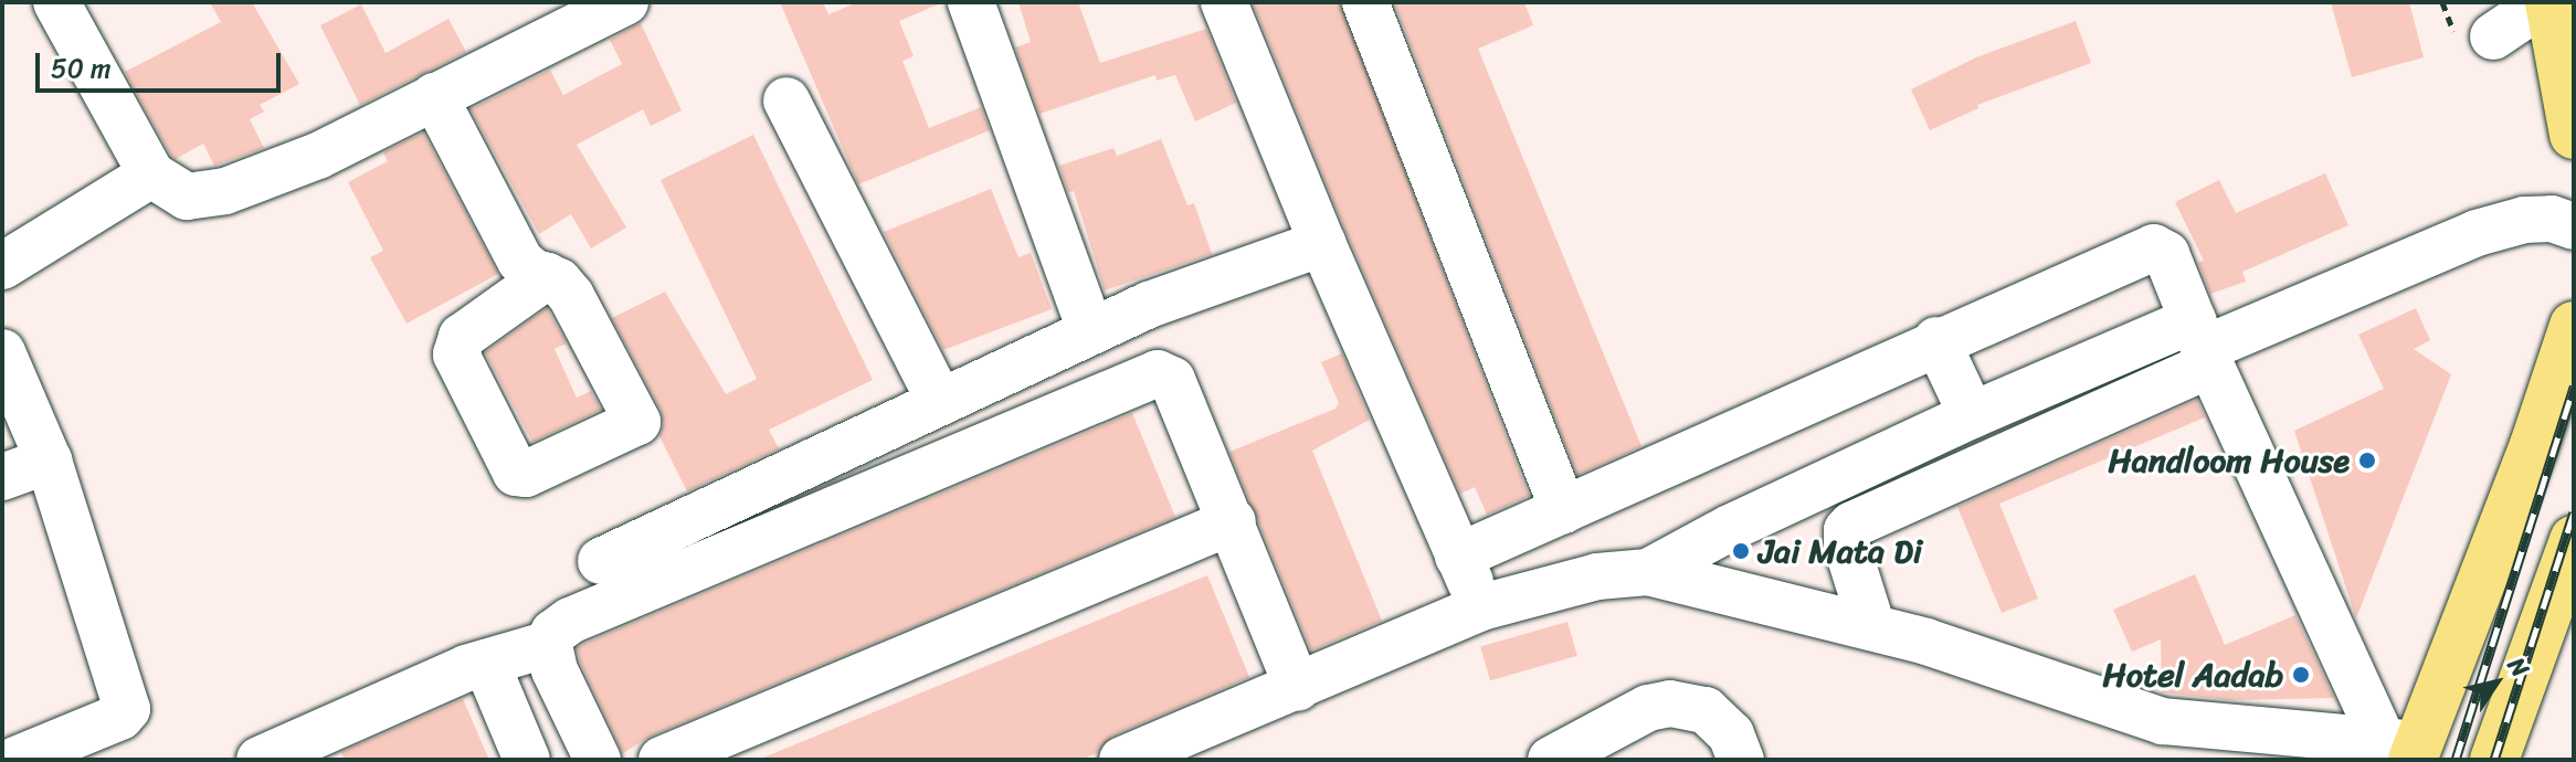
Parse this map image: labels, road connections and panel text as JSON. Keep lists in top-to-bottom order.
{
  "places": ["Handloom House", "Jai Mata Di", "Hotel Aadab"],
  "scale_bar": "50 m",
  "north": "top right"
}
